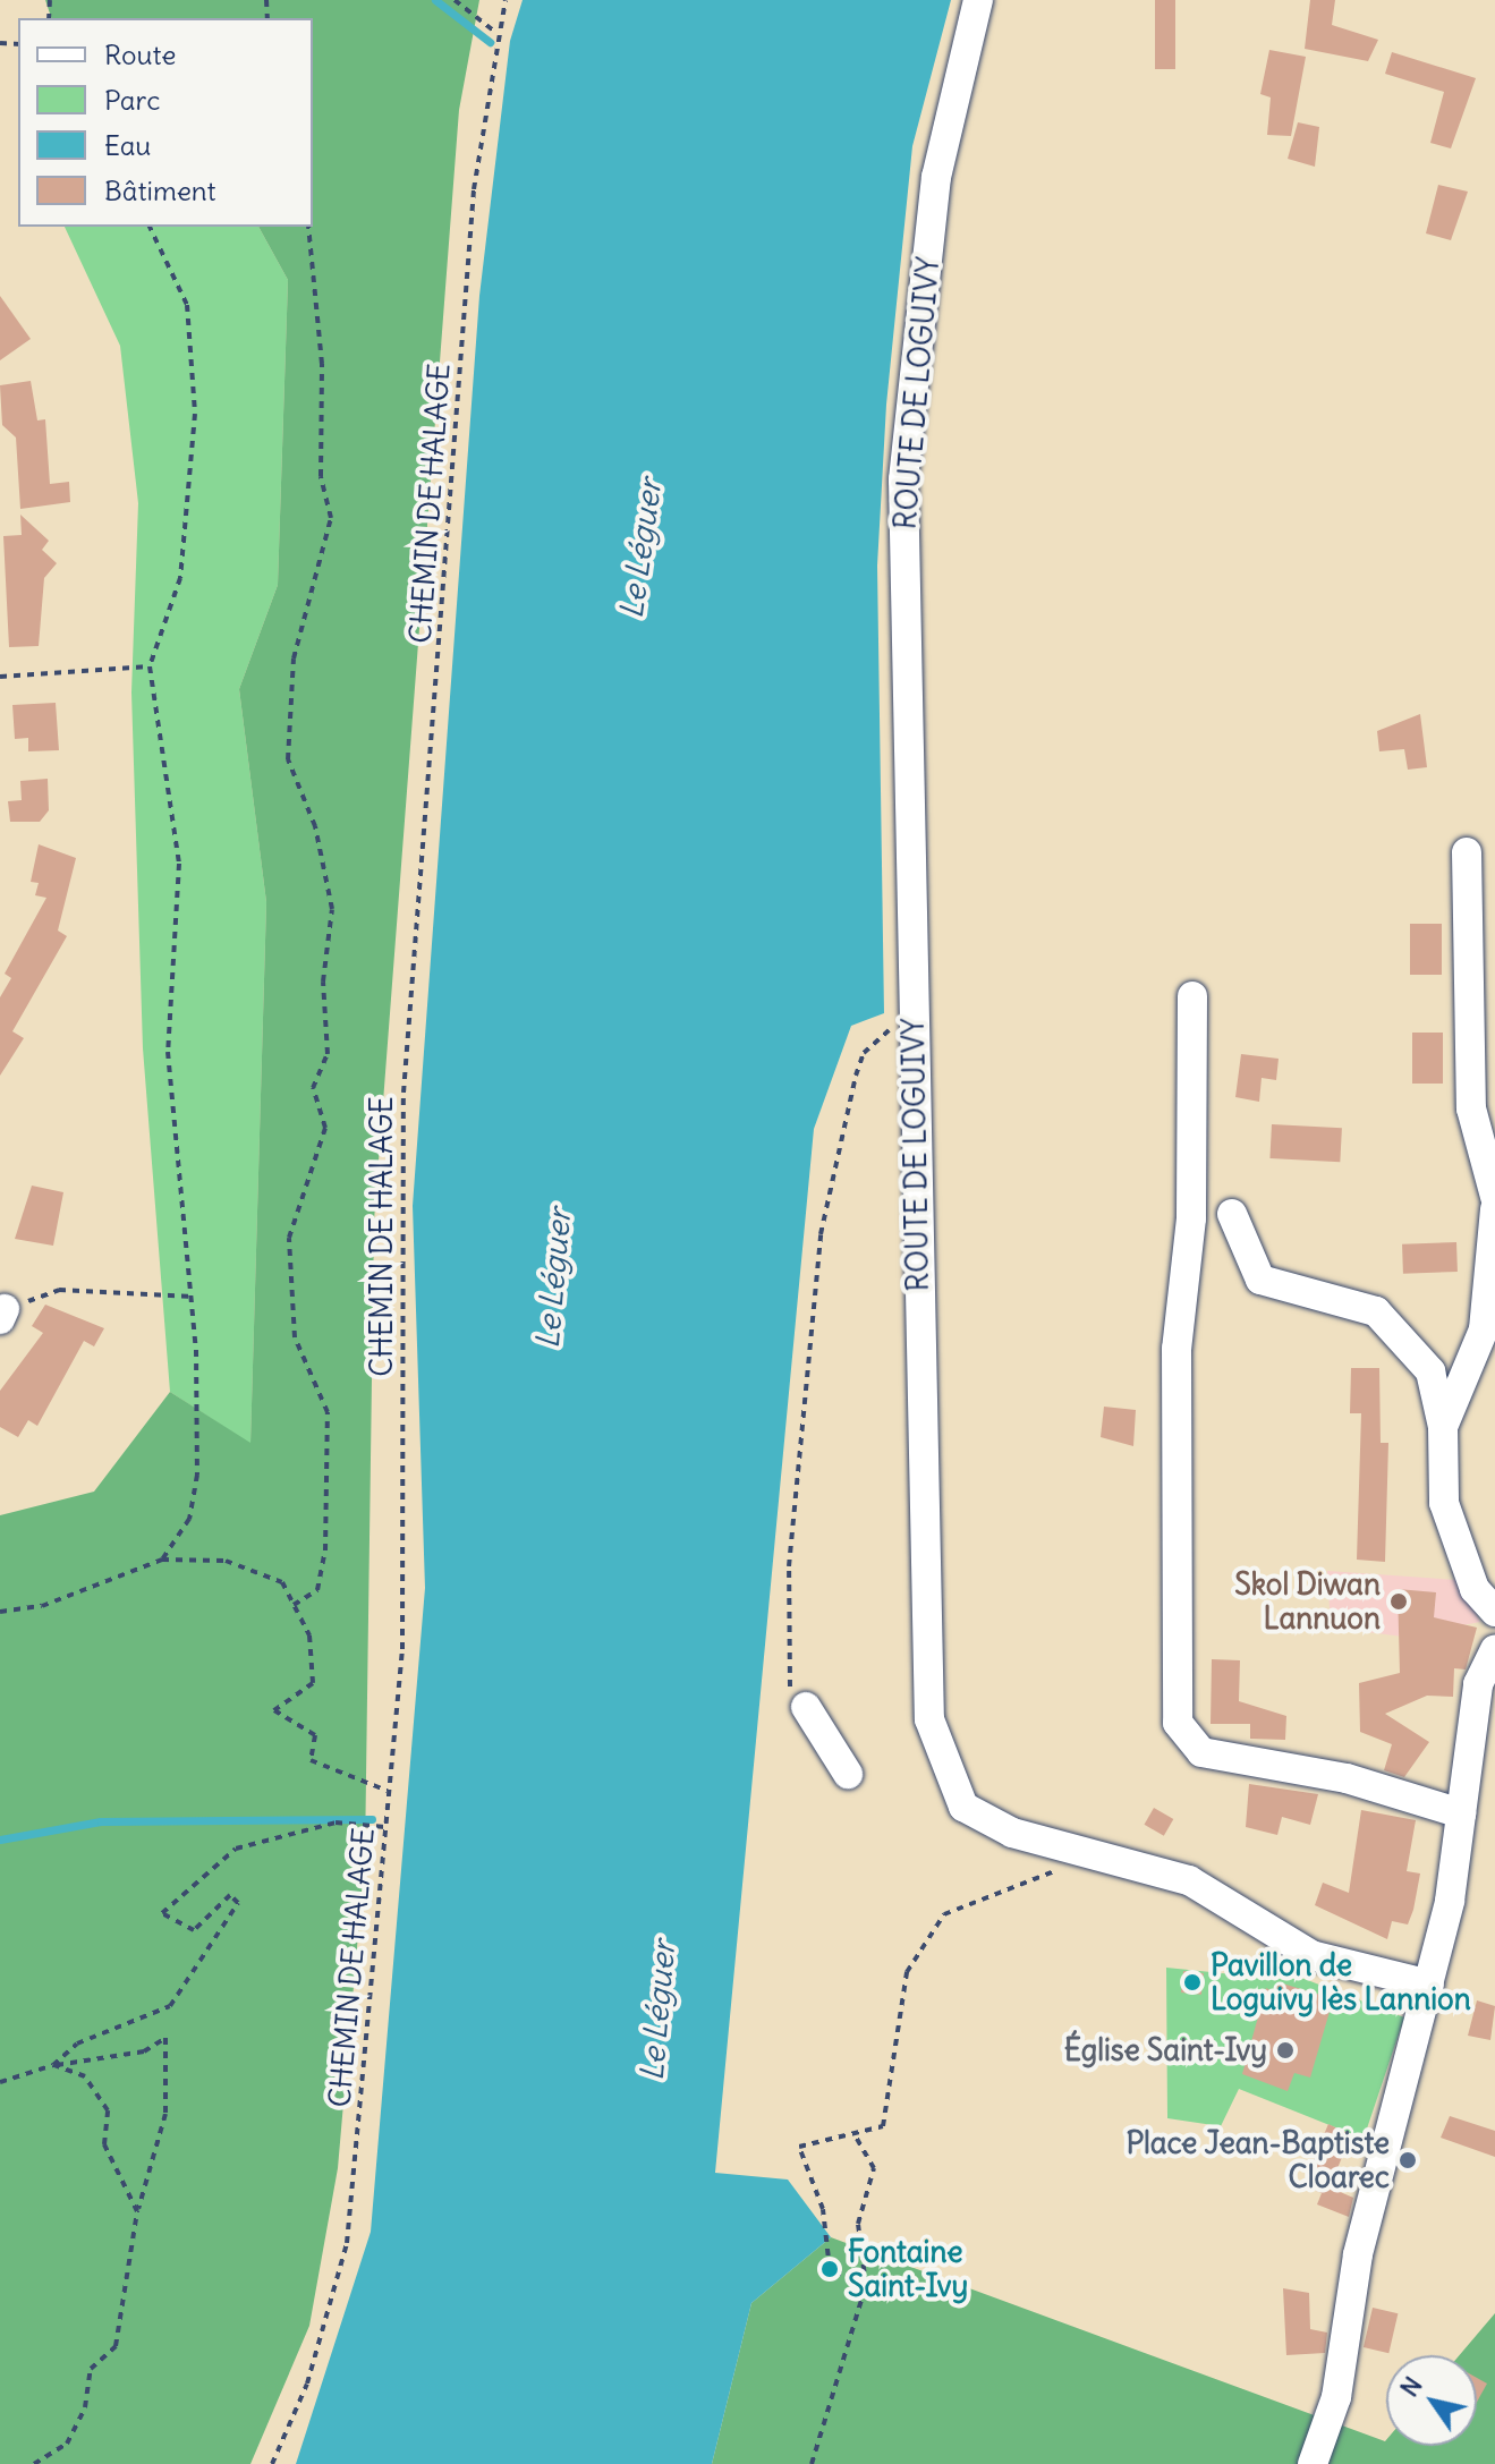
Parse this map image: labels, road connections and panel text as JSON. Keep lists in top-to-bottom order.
{
  "streets": {
    "street": ["ROUTE DE LOGUIVY"],
    "path": ["CHEMIN DE HALAGE"]
  },
  "water": ["Le Léguer"],
  "places": [
    "Skol Diwan Lannuon",
    "Pavillon de Loguivy lès Lannion",
    "Église Saint-Ivy",
    "Place Jean-Baptiste Cloarec",
    "Fontaine Saint-Ivy"
  ],
  "legend": [
    "Route",
    "Parc",
    "Eau",
    "Bâtiment"
  ],
  "north": "top left"
}
